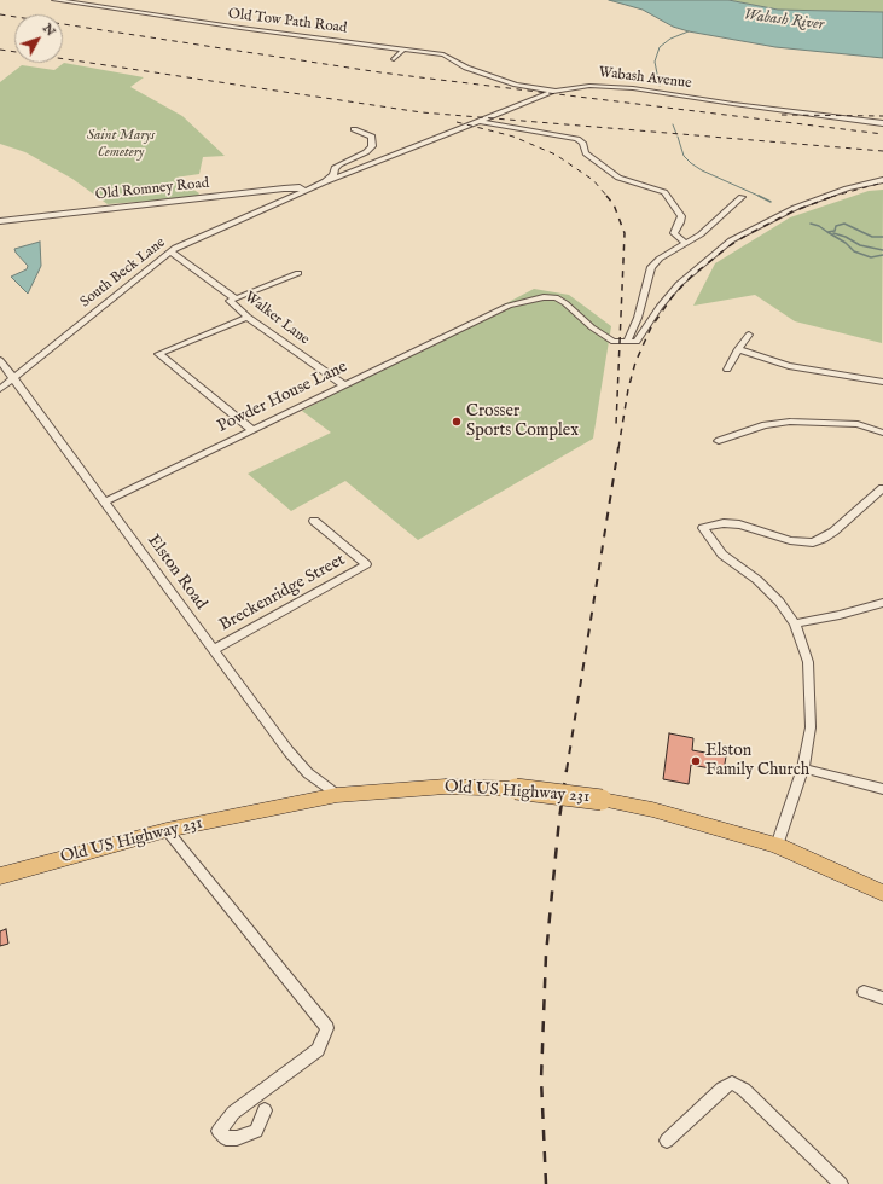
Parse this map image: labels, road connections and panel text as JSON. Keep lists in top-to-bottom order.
{
  "streets": {
    "main road": ["Old US Highway 231"],
    "street": [
      "Old Tow Path Road",
      "Wabash Avenue",
      "Old Romney Road",
      "South Beck Lane",
      "Walker Lane",
      "Powder House Lane",
      "Elston Road",
      "Breckenridge Street"
    ]
  },
  "crossings": [
    ["Old Tow Path Road", "Wabash Avenue"],
    ["Wabash Avenue", "Old Romney Road"],
    ["Wabash Avenue", "South Beck Lane"],
    ["Old Romney Road", "South Beck Lane"],
    ["South Beck Lane", "Elston Road"],
    ["Walker Lane", "Powder House Lane"],
    ["Powder House Lane", "Elston Road"],
    ["Elston Road", "Breckenridge Street"],
    ["Elston Road", "Old US Highway 231"]
  ],
  "water": ["Wabash River"],
  "parks": ["Saint Marys Cemetery"],
  "places": ["Crosser Sports Complex", "Elston Family Church"],
  "north": "top right"
}
